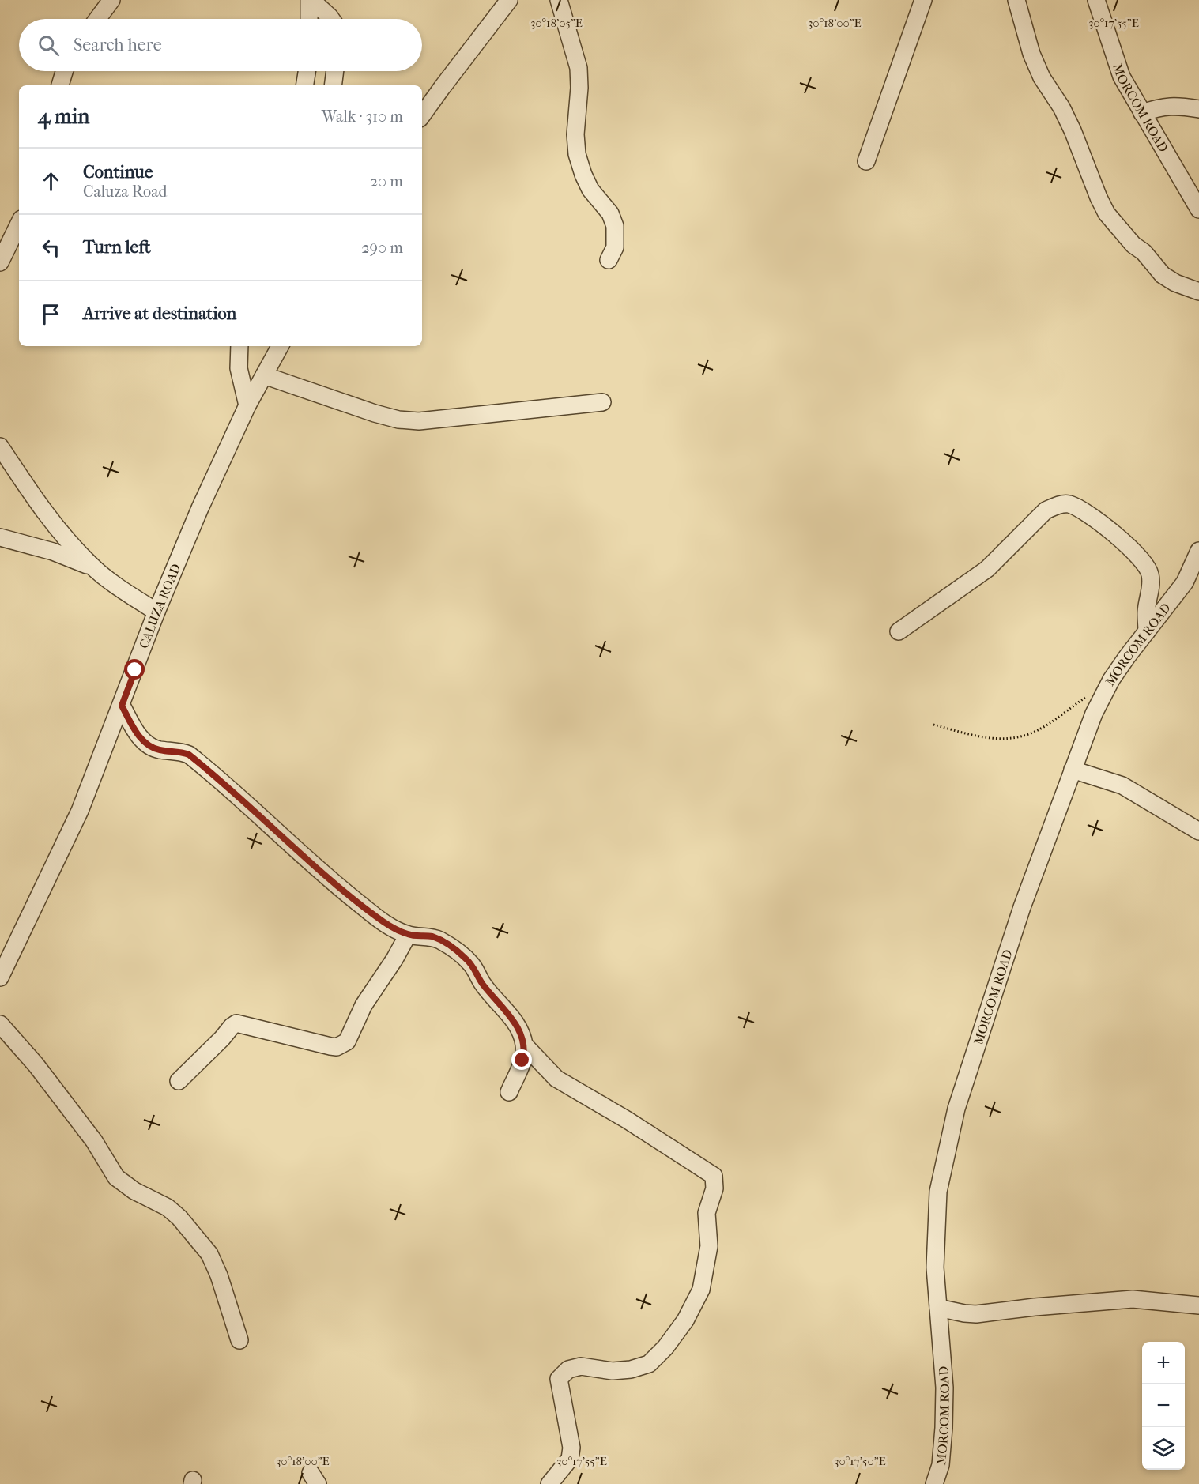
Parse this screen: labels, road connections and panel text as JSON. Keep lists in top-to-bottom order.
{
  "streets": {
    "street": ["MORCOM ROAD", "CALUZA ROAD"]
  },
  "page": {
    "search": "Search here",
    "heading": ["4 min", "Walk · 310 m"],
    "list": [
      ["Continue", "Caluza Road", "20 m"],
      ["Turn left", "290 m"],
      "Arrive at destination"
    ],
    "map_buttons": ["+", "−"]
  },
  "coordinates": [
    "30°18'05\"E",
    "30°18'00\"E",
    "30°17'55\"E",
    "30°17'50\"E"
  ]
}
